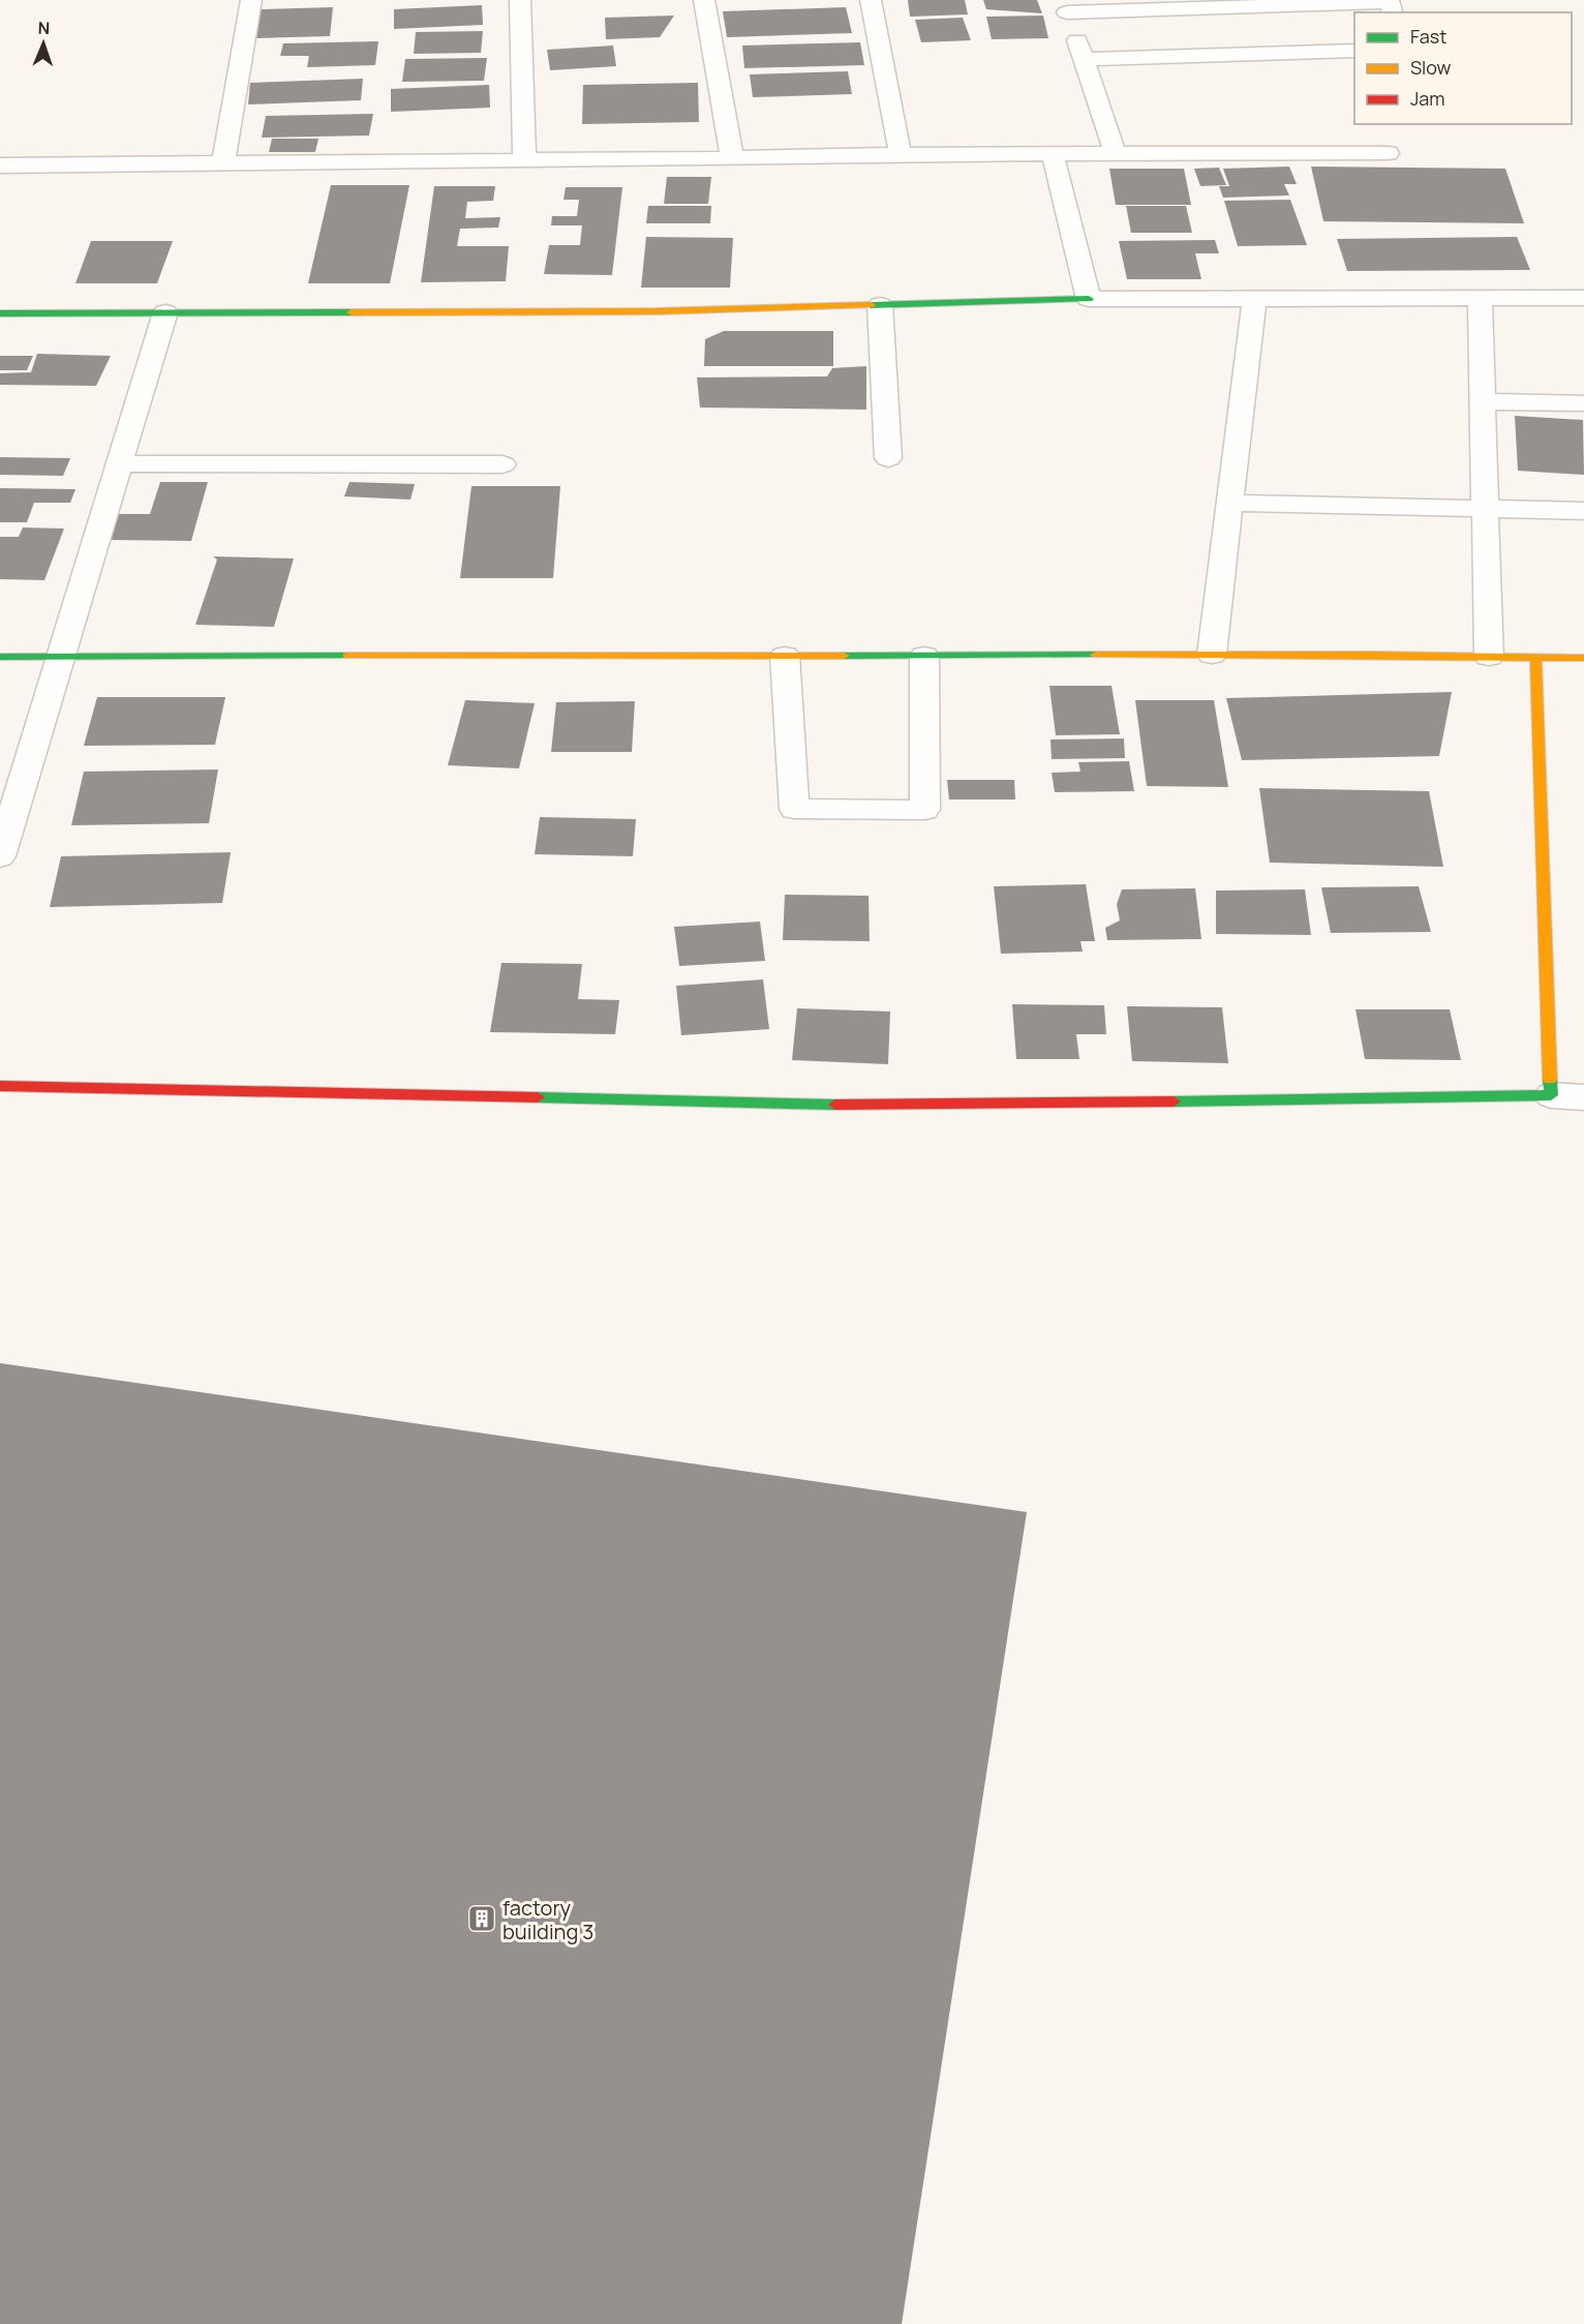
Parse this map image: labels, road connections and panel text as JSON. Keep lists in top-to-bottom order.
{
  "places": {
    "building": ["factory building 3"]
  },
  "legend": ["Fast", "Slow", "Jam"],
  "north": "top"
}
